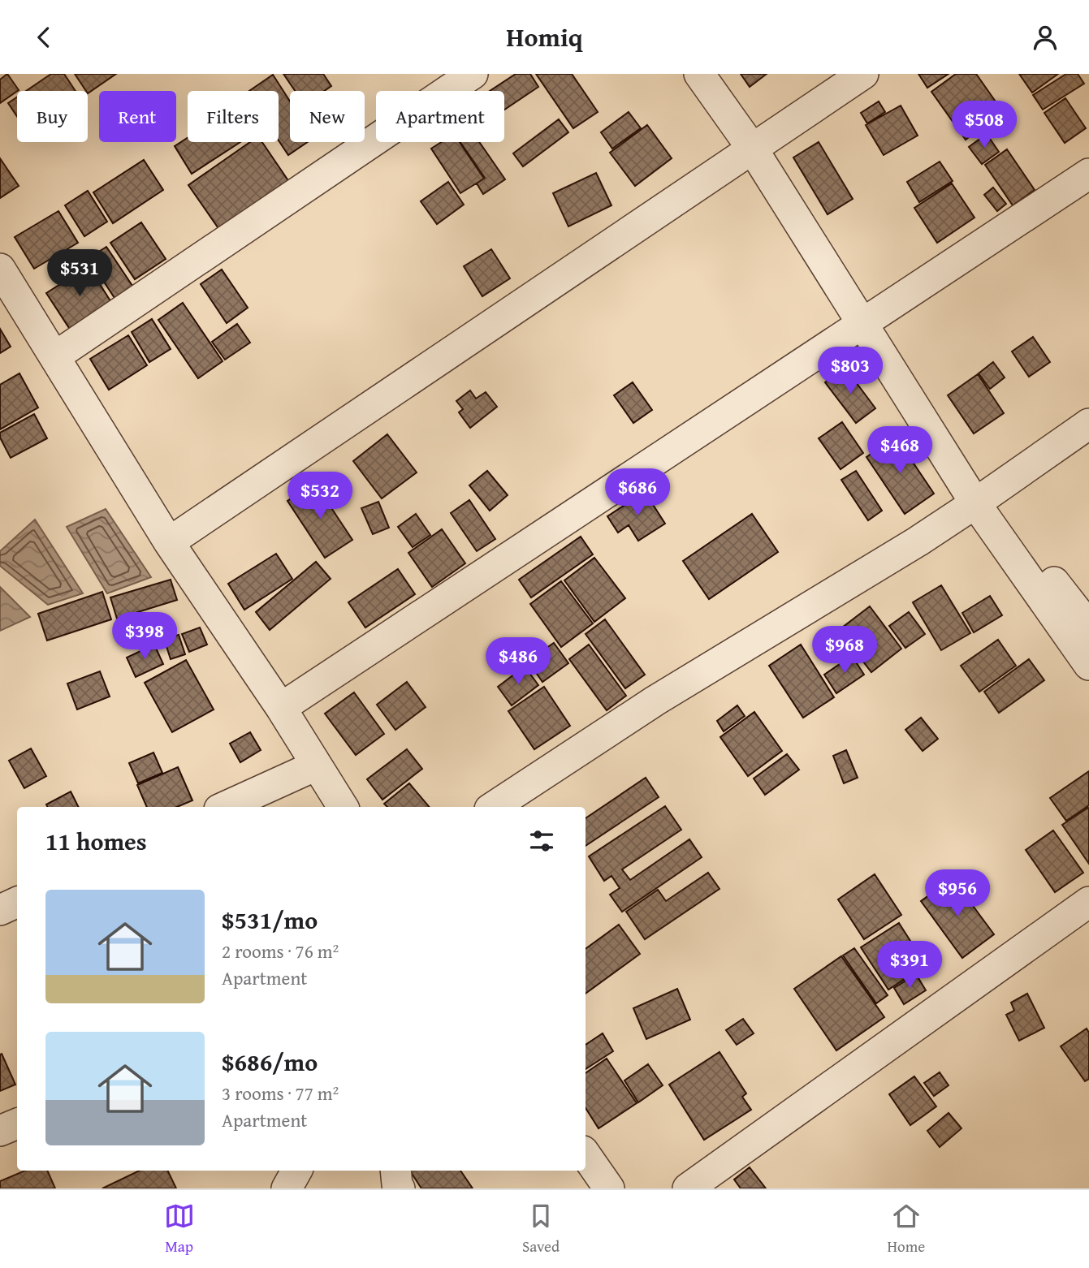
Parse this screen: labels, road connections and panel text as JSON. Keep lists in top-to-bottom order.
{
  "page": {
    "header": "Homiq",
    "chip": [
      "Buy",
      "Rent",
      "Filters",
      "New",
      "Apartment"
    ],
    "price": [
      "$508",
      "$531",
      "$803",
      "$468",
      "$686",
      "$532",
      "$398",
      "$968",
      "$486",
      "$956",
      "$391"
    ],
    "heading": "11 homes",
    "list": [
      {
        "name": "$531/mo",
        "note": "2 rooms · 76 m² · Apartment"
      },
      {
        "name": "$686/mo",
        "note": "3 rooms · 77 m² · Apartment"
      }
    ],
    "tabs": ["Map", "Saved", "Home"]
  }
}
